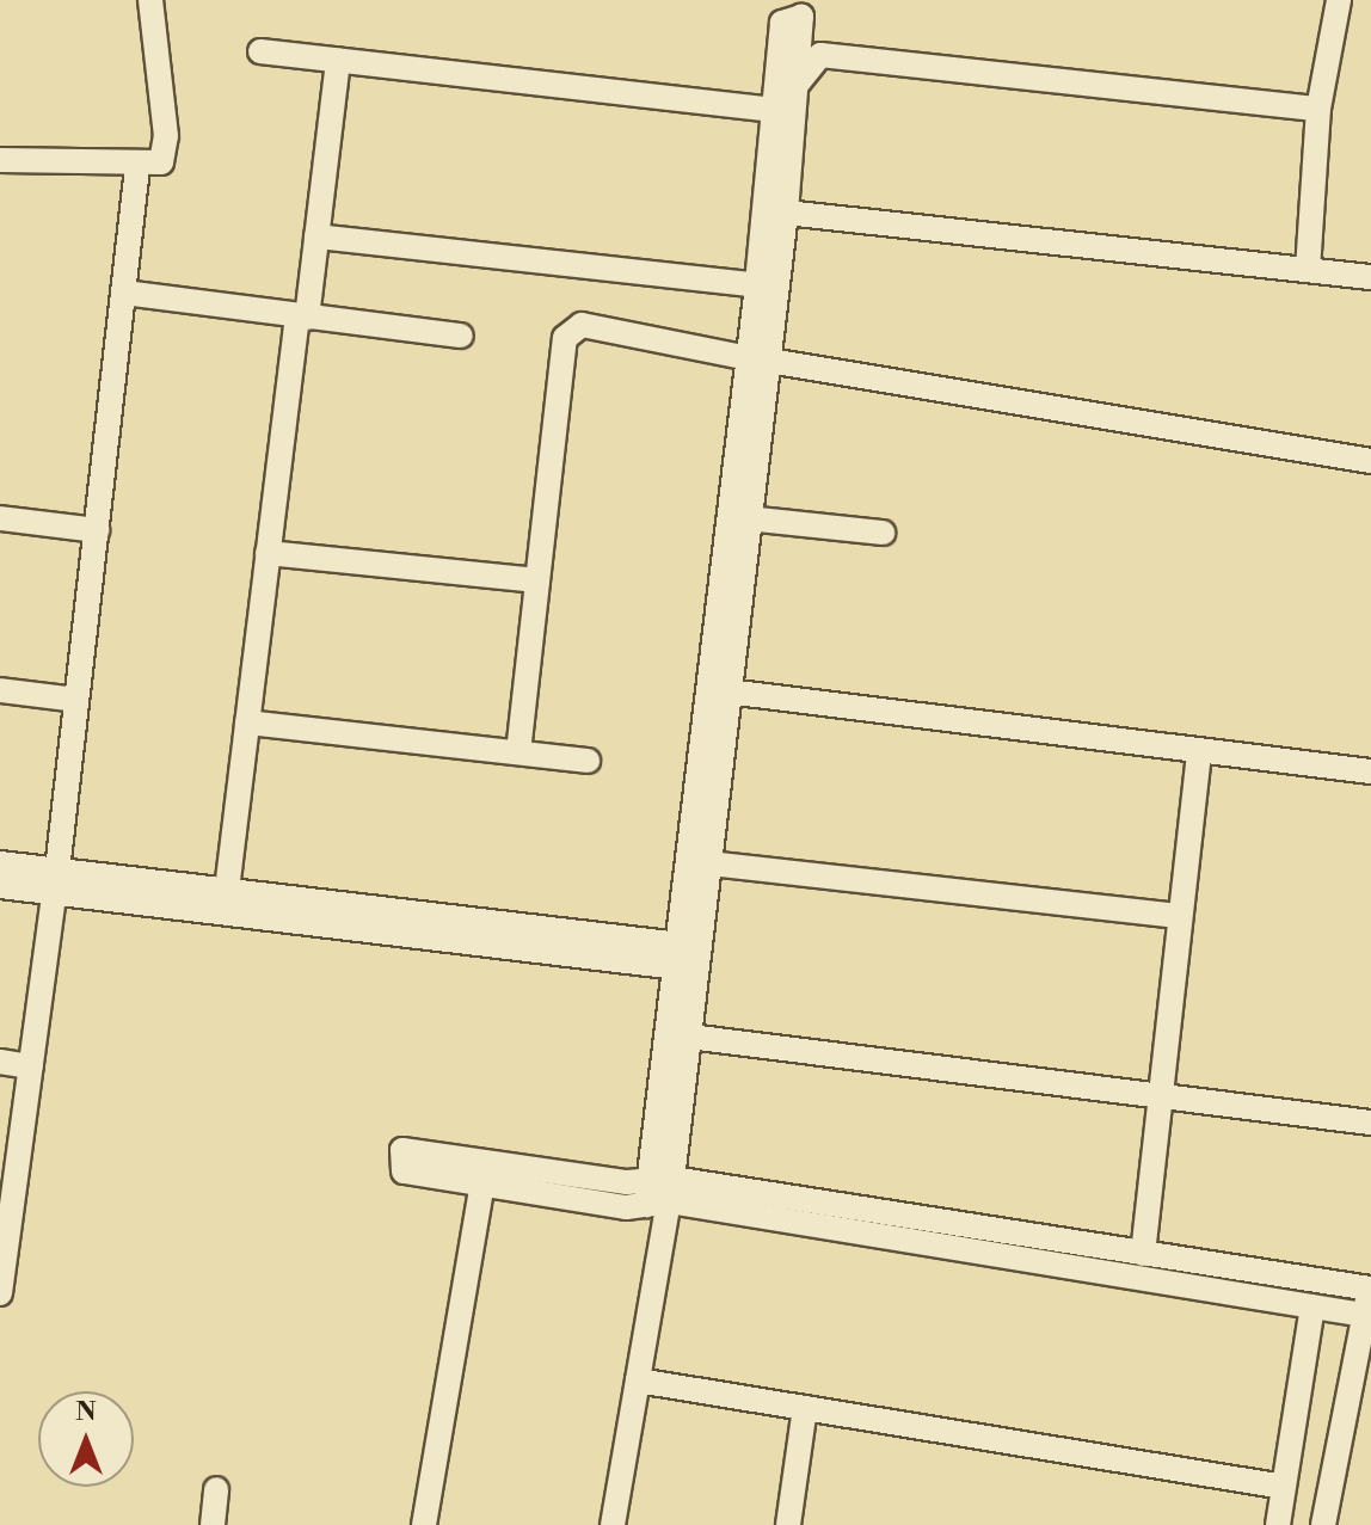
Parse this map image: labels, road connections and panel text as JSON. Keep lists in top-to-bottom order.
{
  "north": "top"
}
